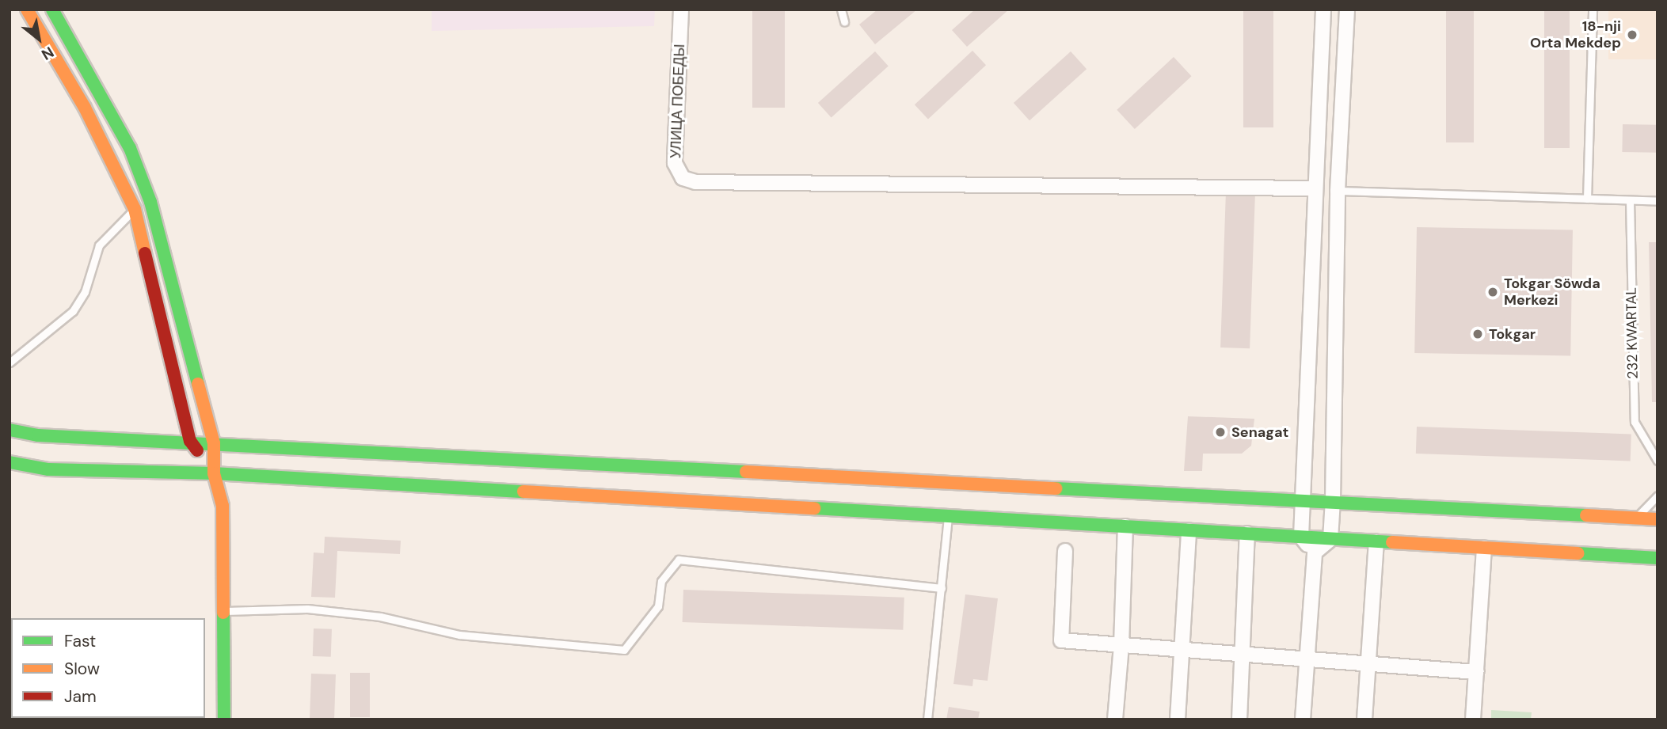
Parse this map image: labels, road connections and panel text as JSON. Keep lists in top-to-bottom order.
{
  "streets": {
    "street": ["УЛИЦА ПОБЕДЫ"],
    "lane": ["232 KWARTAL"]
  },
  "places": [
    "18-nji Orta Mekdep",
    "Tokgar Söwda Merkezi",
    "Tokgar",
    "Senagat"
  ],
  "legend": ["Fast", "Slow", "Jam"],
  "north": "bottom right"
}
